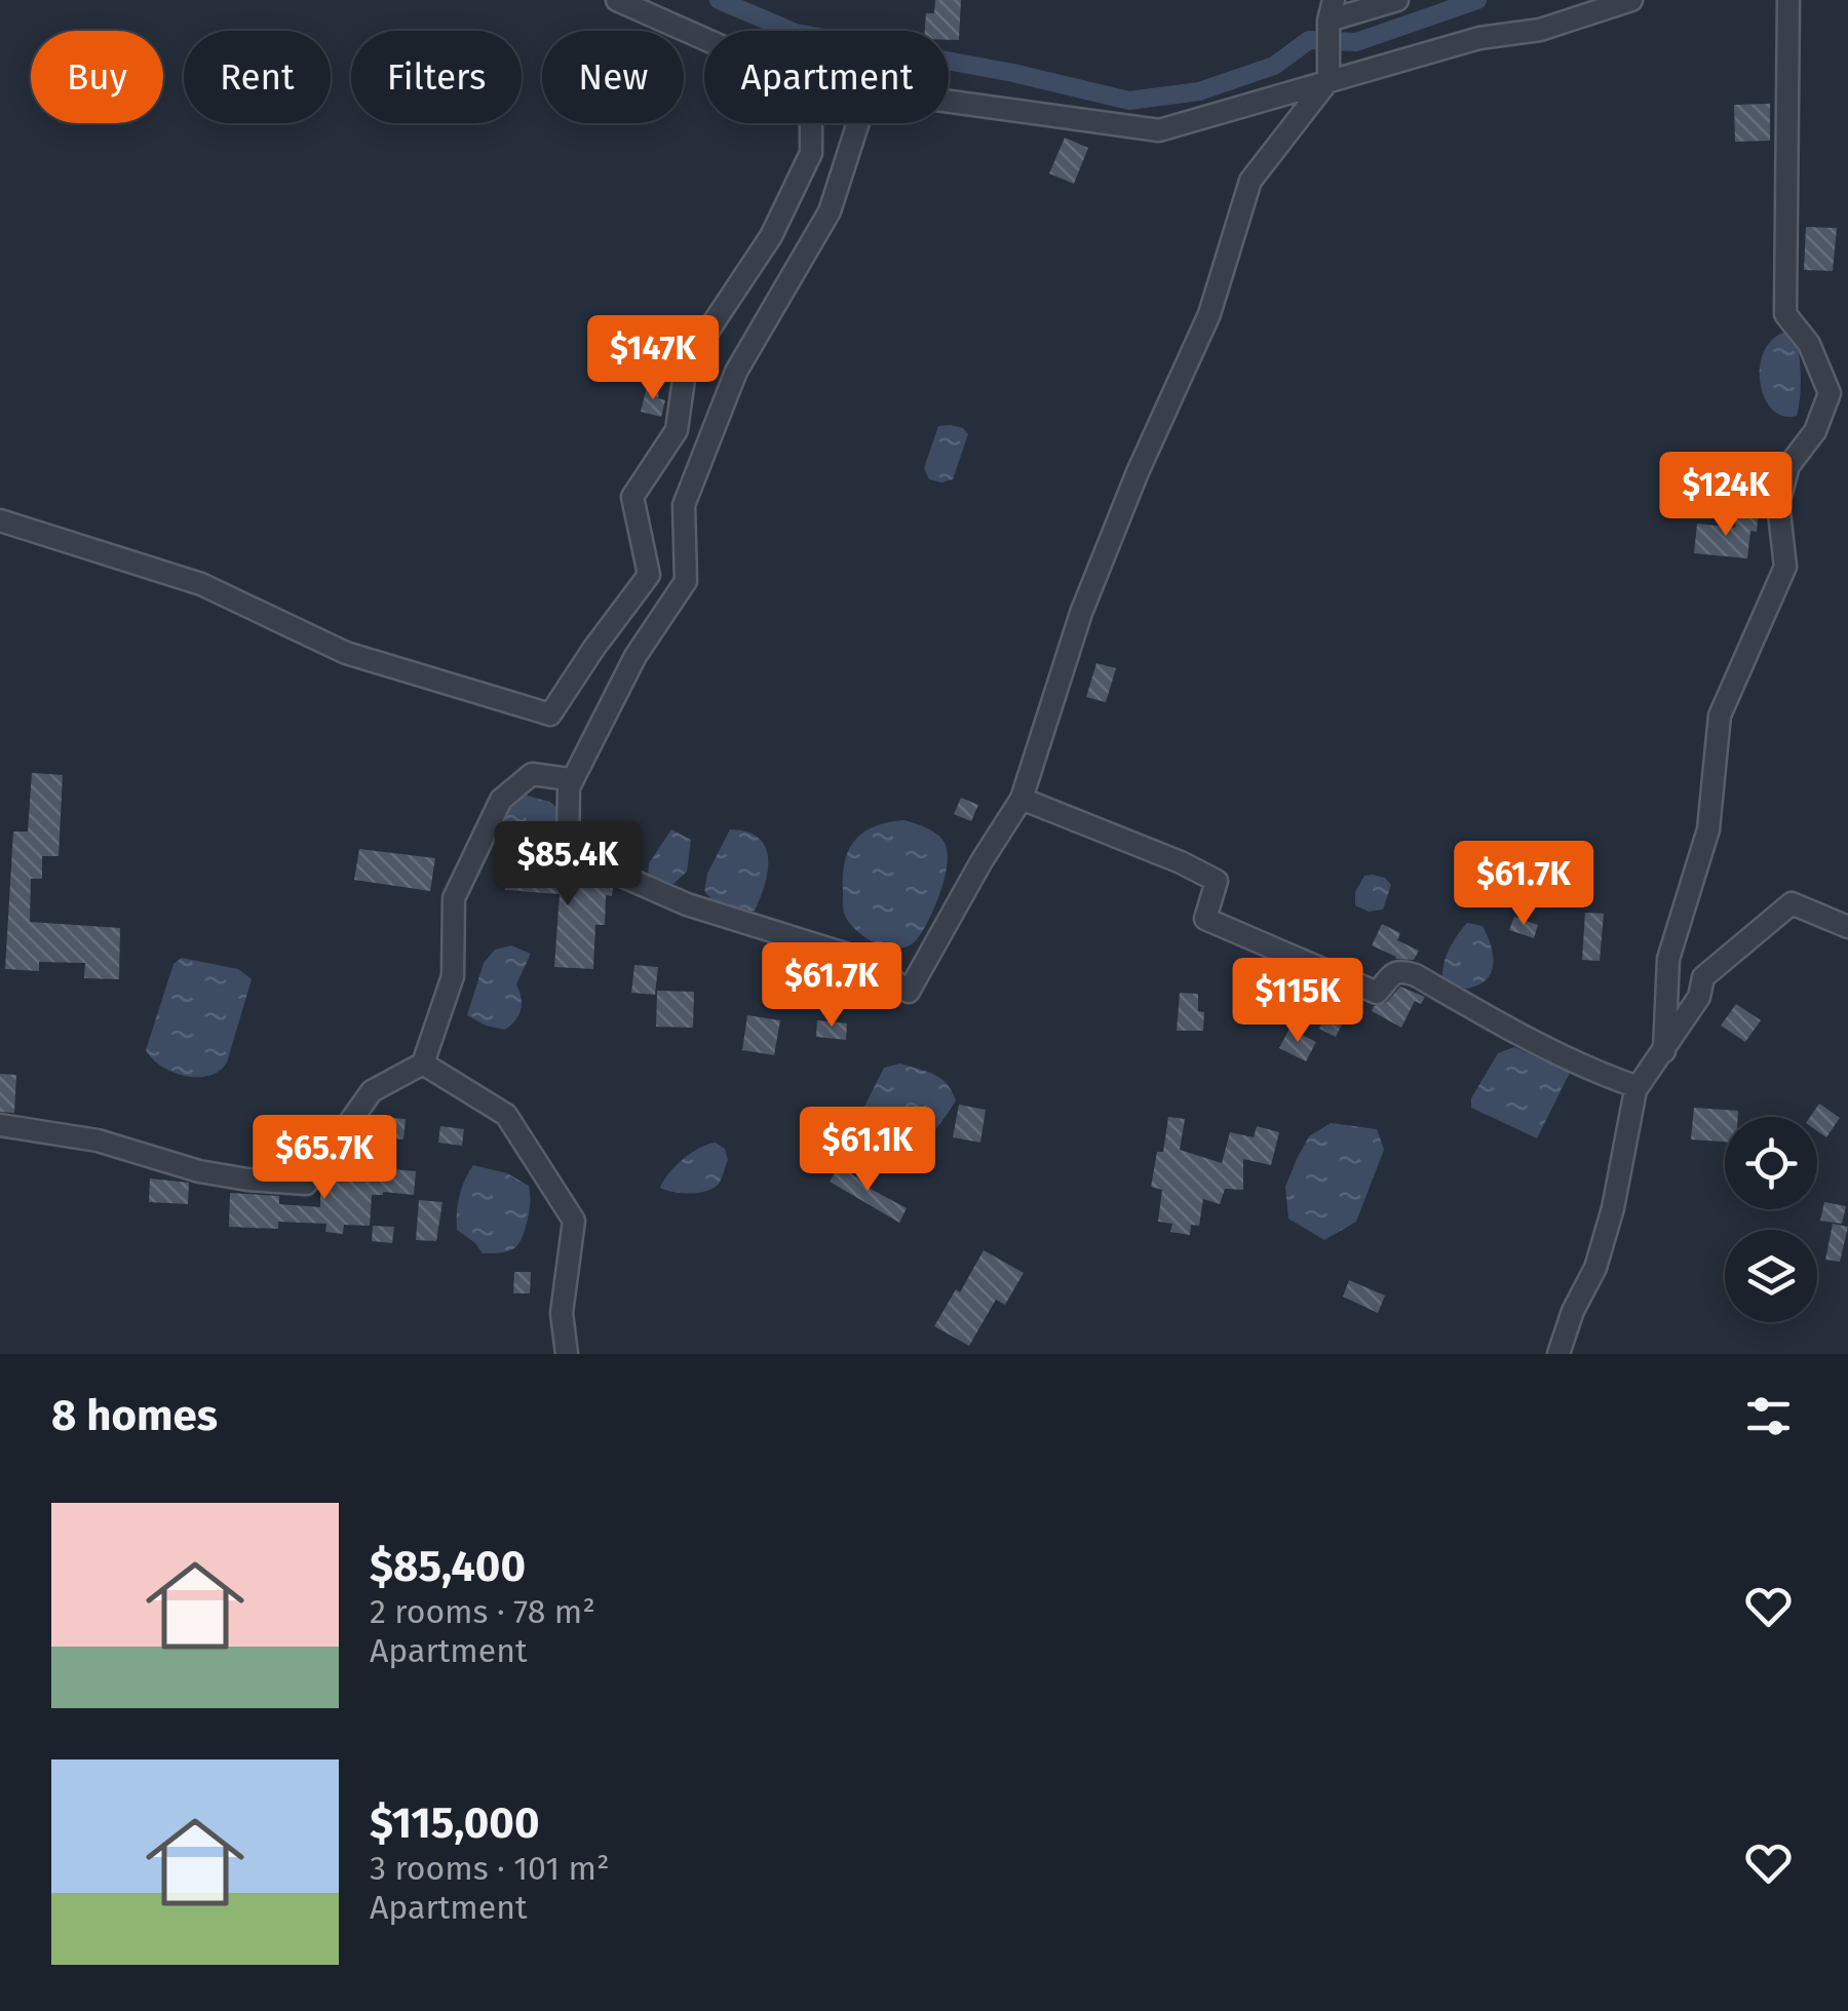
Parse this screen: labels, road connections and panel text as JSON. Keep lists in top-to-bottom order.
{
  "page": {
    "chip": [
      "Buy",
      "Rent",
      "Filters",
      "New",
      "Apartment"
    ],
    "price": [
      "$147K",
      "$124K",
      "$85.4K",
      "$61.7K",
      "$61.7K",
      "$115K",
      "$61.1K",
      "$65.7K"
    ],
    "heading": "8 homes",
    "list": [
      {
        "name": "$85,400",
        "note": "2 rooms · 78 m² · Apartment"
      },
      {
        "name": "$115,000",
        "note": "3 rooms · 101 m² · Apartment"
      }
    ]
  }
}
